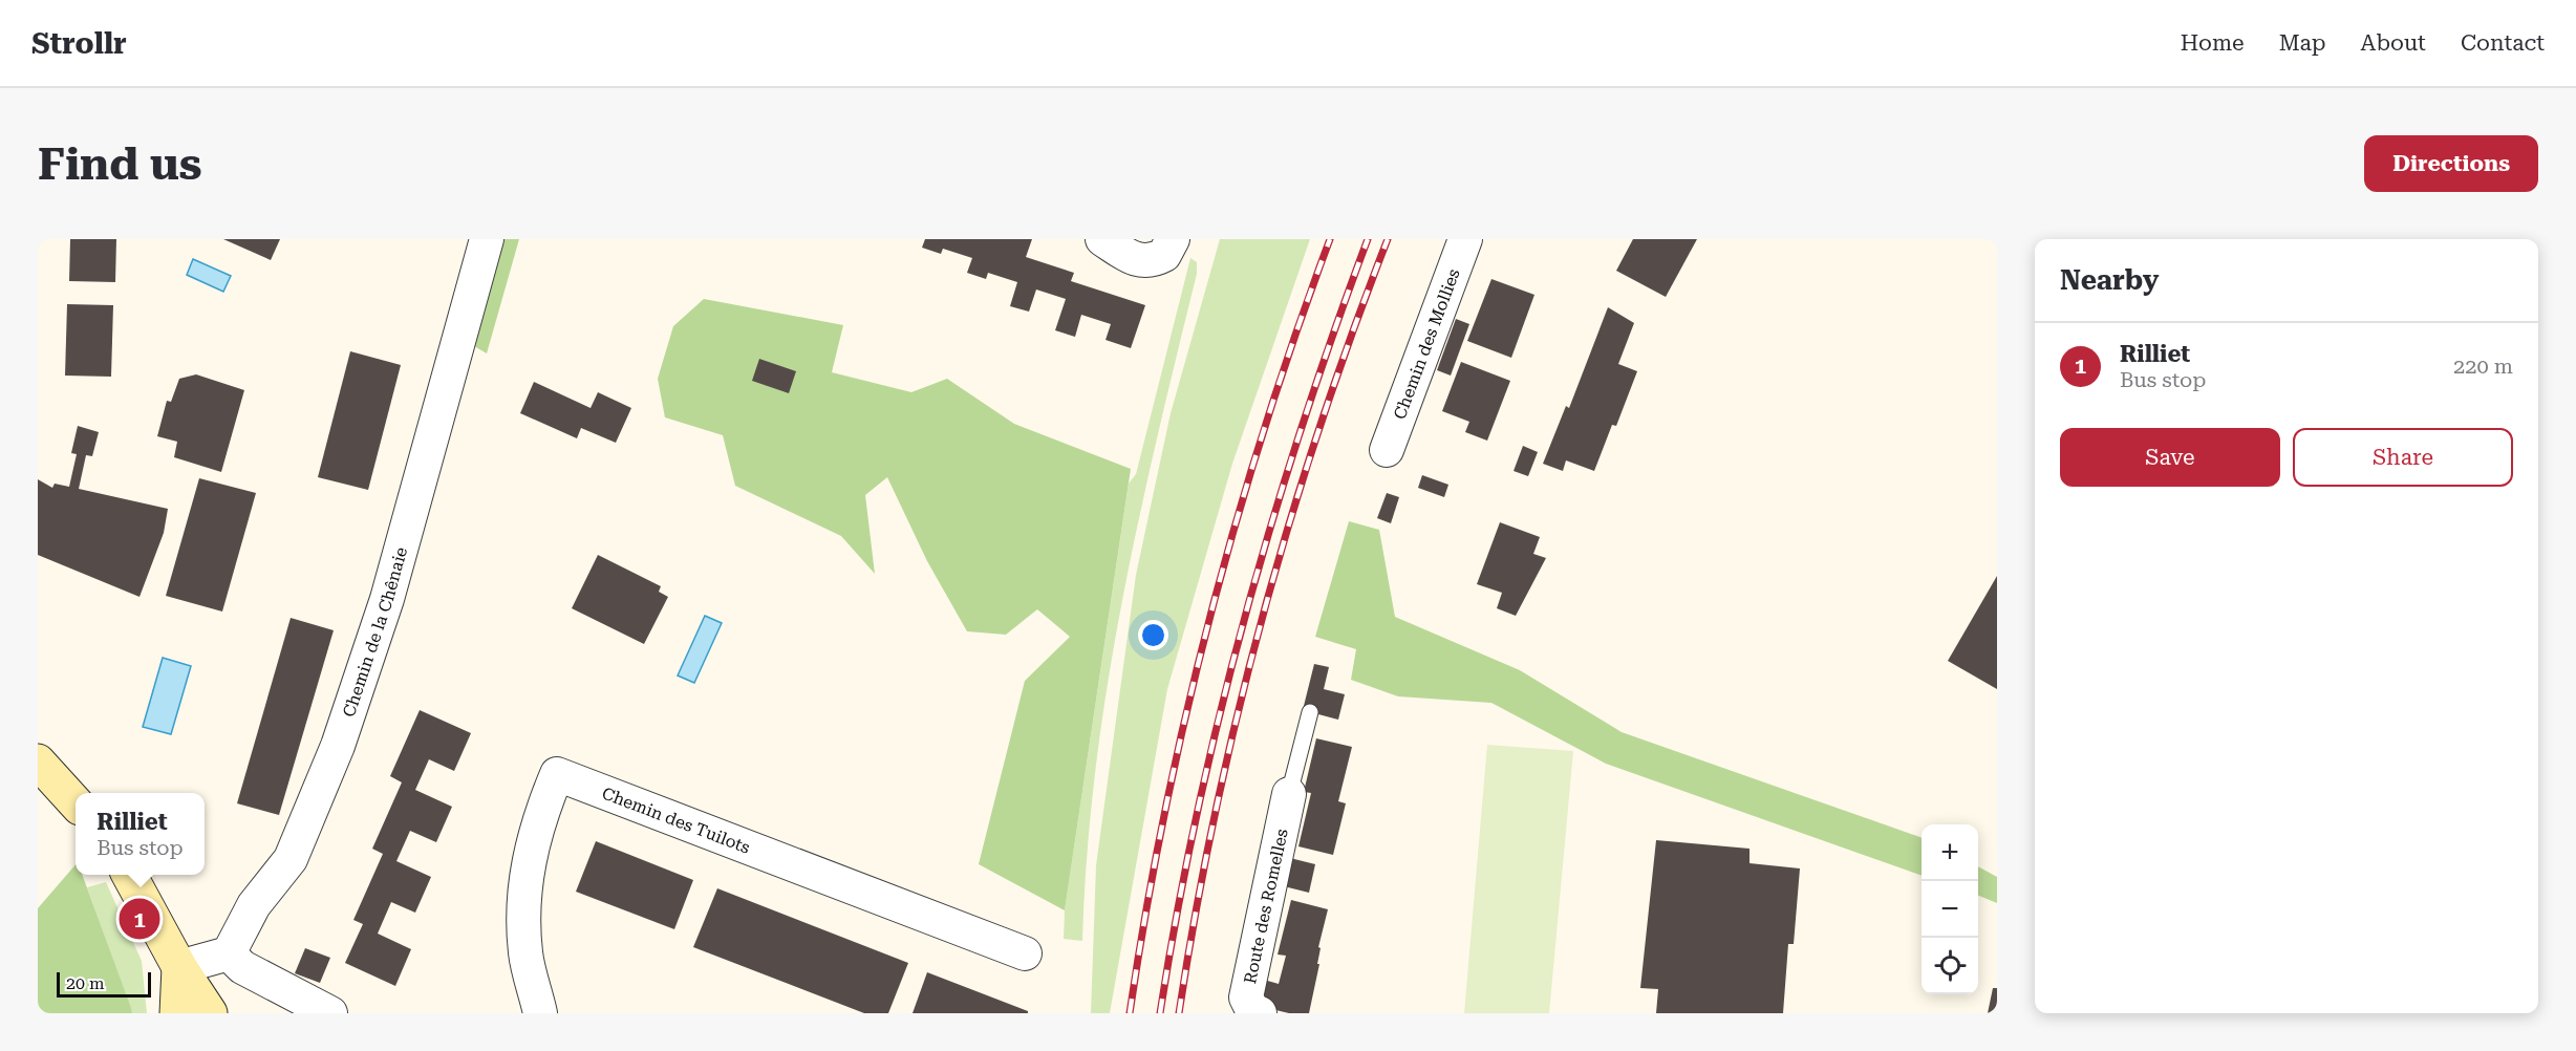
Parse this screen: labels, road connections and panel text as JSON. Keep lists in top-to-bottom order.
{
  "streets": {
    "street": [
      "Chemin des Mollies",
      "Chemin de la Chênaie",
      "Chemin des Tuilots",
      "Route des Romelles"
    ]
  },
  "scale_bar": "20 m",
  "page": {
    "header": "Strollr",
    "nav": [
      "Home",
      "Map",
      "About",
      "Contact"
    ],
    "buttons": [
      "Directions",
      ["Save", "Share"]
    ],
    "title": "Find us",
    "heading": "Nearby",
    "list": [
      {
        "mark": "1",
        "name": "Rilliet",
        "note": "Bus stop",
        "value": "220 m"
      }
    ],
    "popup": ["Rilliet", "Bus stop"],
    "map_buttons": ["+", "−"],
    "pins": "1",
    "scale": "20 m"
  }
}
